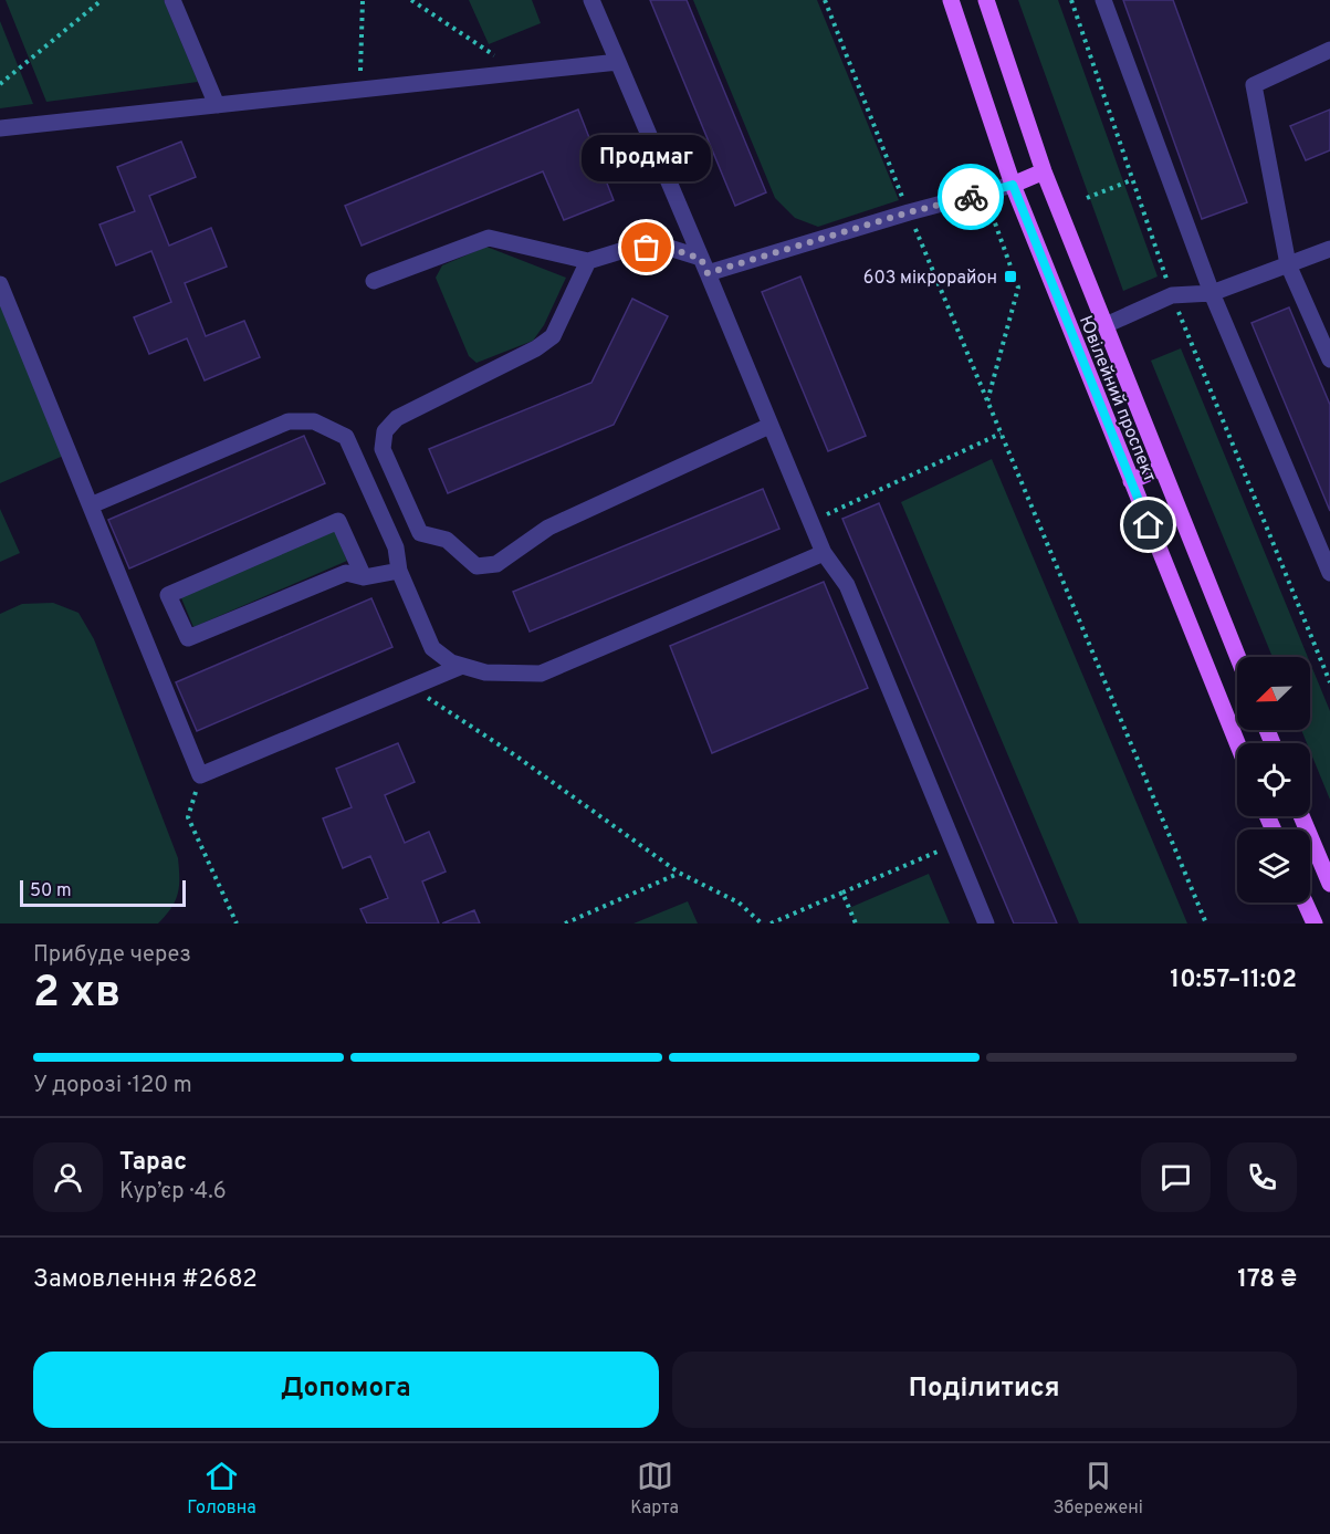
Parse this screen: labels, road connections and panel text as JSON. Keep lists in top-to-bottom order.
{
  "streets": {
    "main road": ["Ювілейний проспект"]
  },
  "places": {
    "other": ["Продмаг"],
    "transit": ["603 мікрорайон"]
  },
  "scale_bar": "50 m",
  "north": "bottom left",
  "page": {
    "bubble": "Продмаг",
    "scale": "50 m",
    "heading": ["2 хв", "Прибуде через", "10:57–11:02"],
    "panel": [
      "Тарас",
      "Кур’єр · 4.6",
      "Замовлення #2682",
      "178 ₴"
    ],
    "bar": "У дорозі · 120 m",
    "buttons": ["Допомога", "Поділитися"],
    "tabs": ["Головна", "Карта", "Збережені"]
  }
}
